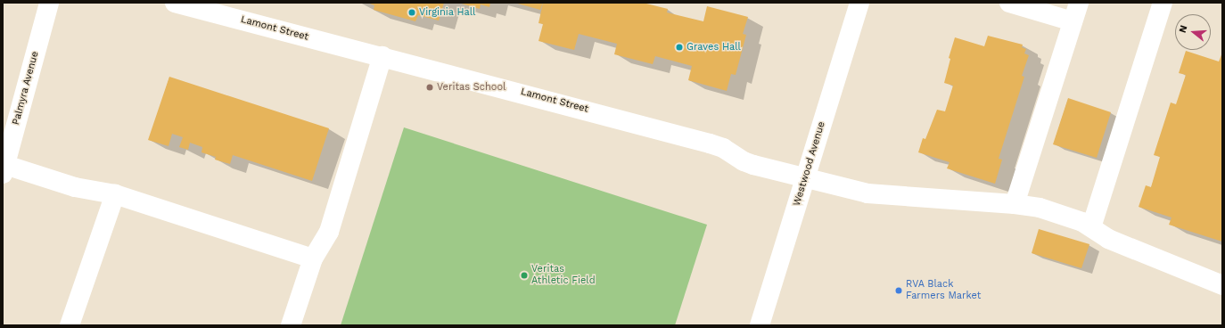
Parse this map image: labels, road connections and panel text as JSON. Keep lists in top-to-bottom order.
{
  "streets": {
    "street": ["Lamont Street", "Palmyra Avenue", "Westwood Avenue"]
  },
  "crossings": [
    ["Lamont Street", "Westwood Avenue"]
  ],
  "places": [
    "Virginia Hall",
    "Graves Hall",
    "Veritas School",
    "Veritas Athletic Field",
    "RVA Black Farmers Market"
  ],
  "north": "left"
}
